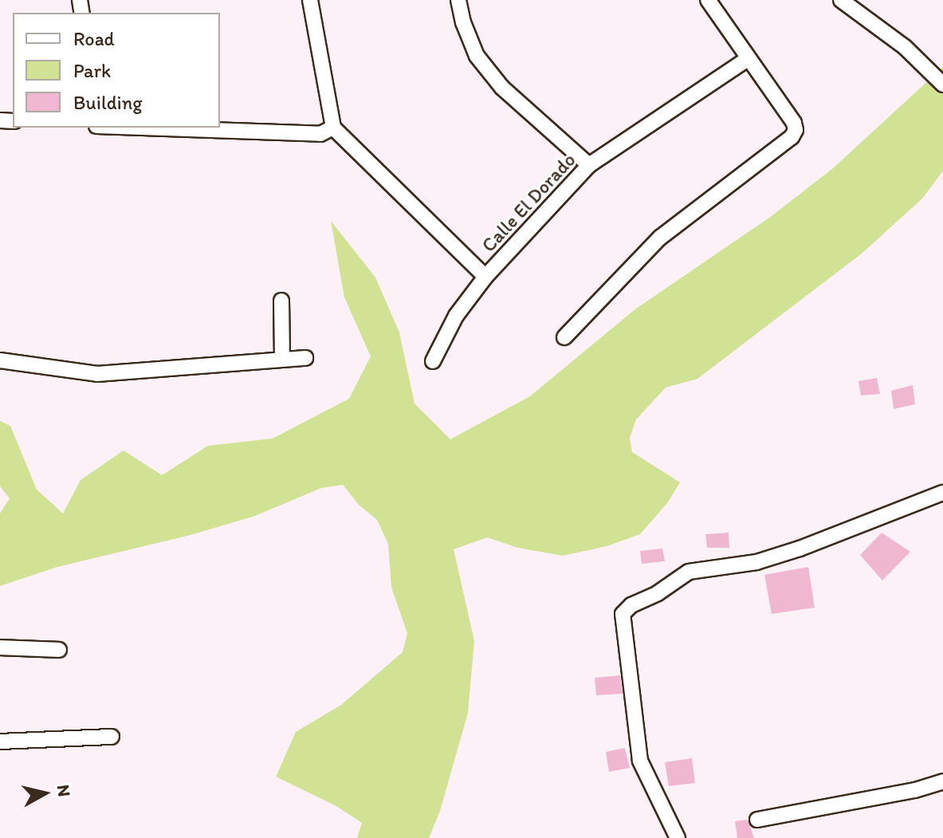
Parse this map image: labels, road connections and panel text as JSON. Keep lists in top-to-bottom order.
{
  "streets": {
    "street": ["Calle El Dorado"]
  },
  "legend": ["Road", "Park", "Building"],
  "north": "right"
}
